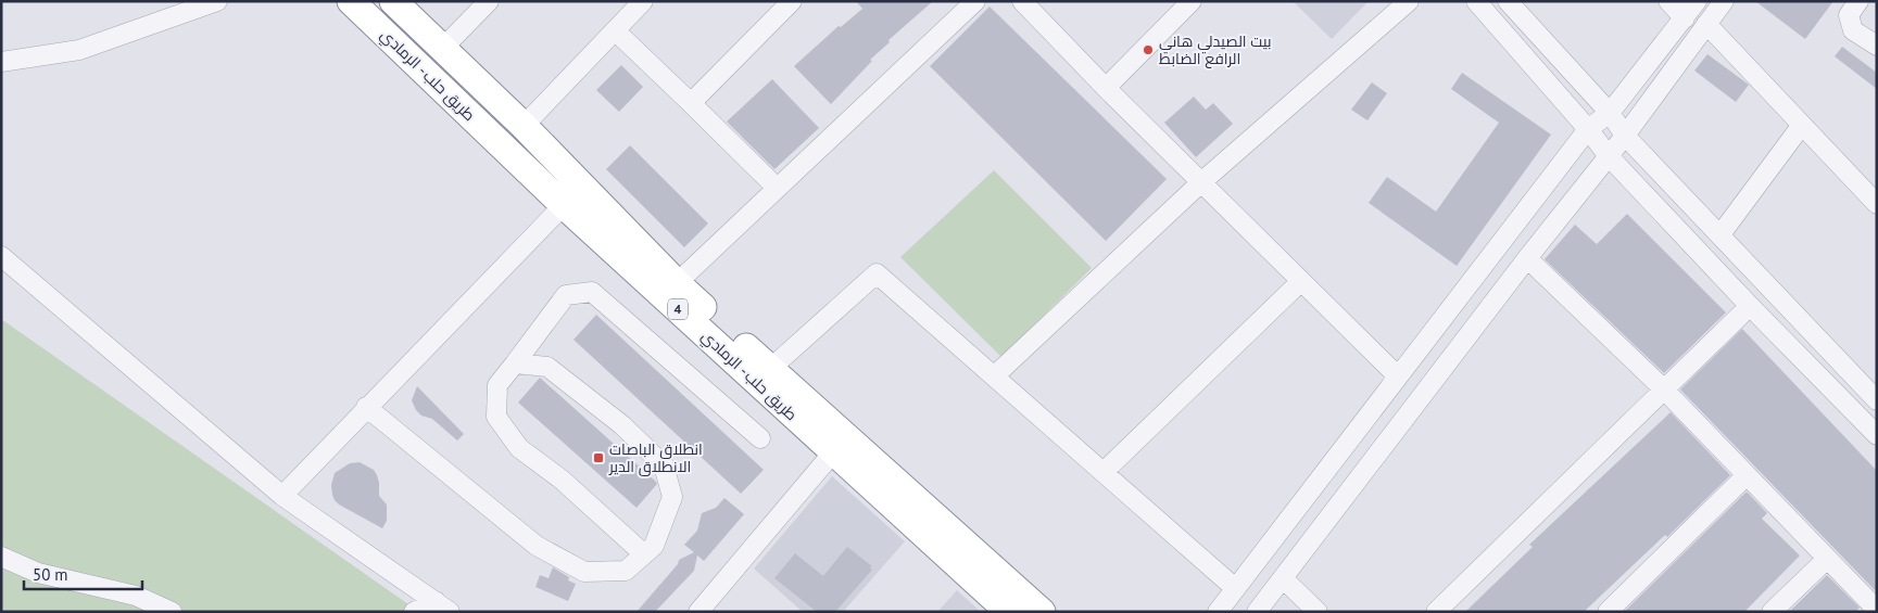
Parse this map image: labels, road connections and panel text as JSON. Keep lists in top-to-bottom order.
{
  "streets": {
    "highway": ["طريق حلب - الرمادي", "4"]
  },
  "places": {
    "other": ["بيت الصيدلي هاني الرافع الضابط"],
    "transit": ["انطلاق الباصات الانطلاق الدير"]
  },
  "scale_bar": "50 m"
}
